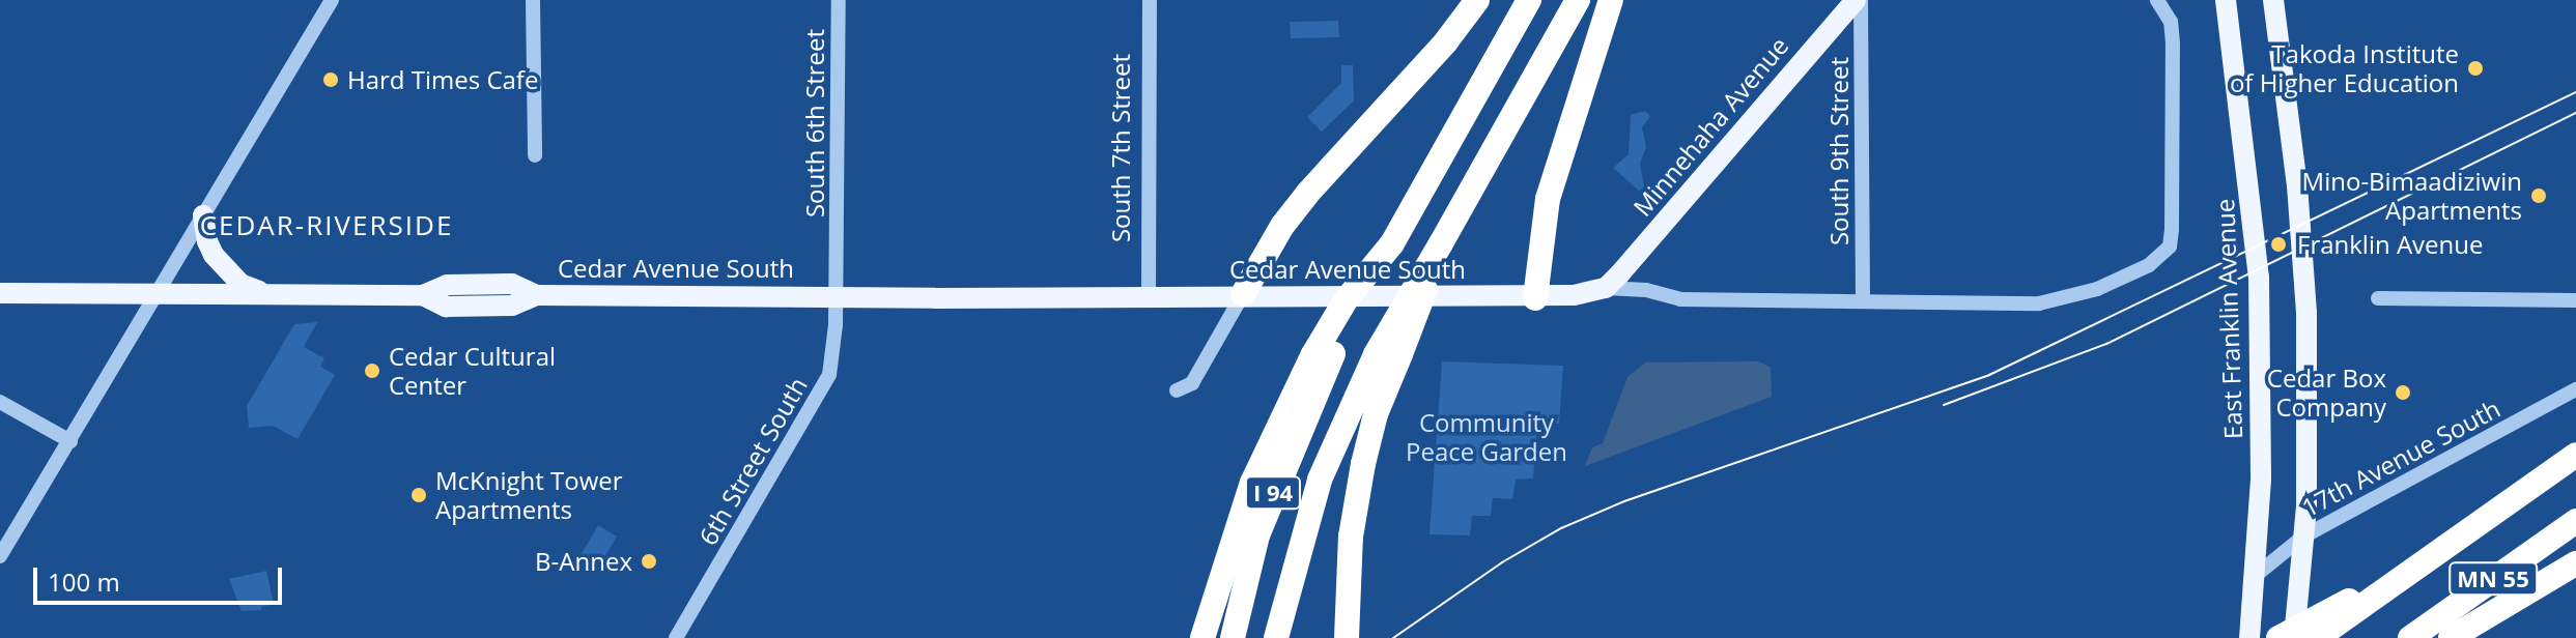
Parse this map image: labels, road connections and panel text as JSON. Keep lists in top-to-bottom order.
{
  "streets": {
    "highway": ["I 94", "MN 55"],
    "main road": ["Minnehaha Avenue", "Cedar Avenue South", "East Franklin Avenue"],
    "street": [
      "South 6th Street",
      "South 7th Street",
      "South 9th Street",
      "17th Avenue South",
      "6th Street South"
    ]
  },
  "crossings": [
    ["South 6th Street", "Cedar Avenue South"],
    ["South 6th Street", "6th Street South"],
    ["Minnehaha Avenue", "South 9th Street"],
    ["Minnehaha Avenue", "Cedar Avenue South"],
    ["South 7th Street", "Cedar Avenue South"],
    ["South 9th Street", "Cedar Avenue South"],
    ["Cedar Avenue South", "6th Street South"],
    ["East Franklin Avenue", "17th Avenue South"]
  ],
  "districts": ["CEDAR-RIVERSIDE"],
  "parks": ["Community Peace Garden"],
  "places": [
    "Takoda Institute of Higher Education",
    "Hard Times Cafe",
    "Mino-Bimaadiziwin Apartments",
    "Franklin Avenue",
    "Cedar Cultural Center",
    "Cedar Box Company",
    "McKnight Tower Apartments",
    "B-Annex"
  ],
  "scale_bar": "100 m"
}
